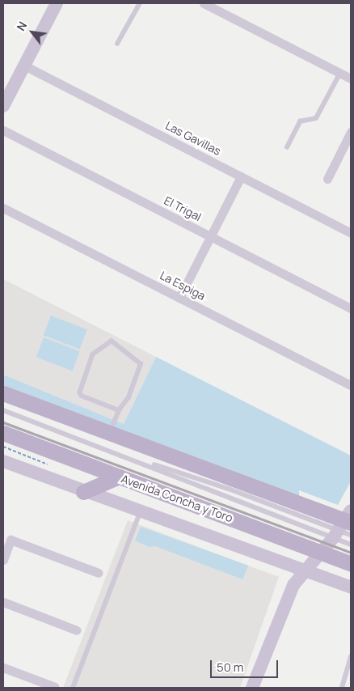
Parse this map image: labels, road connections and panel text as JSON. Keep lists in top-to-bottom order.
{
  "streets": {
    "main road": ["Avenida Concha y Toro"],
    "street": ["Las Gavillas", "El Trigal", "La Espiga"]
  },
  "scale_bar": "50 m",
  "north": "top left"
}
